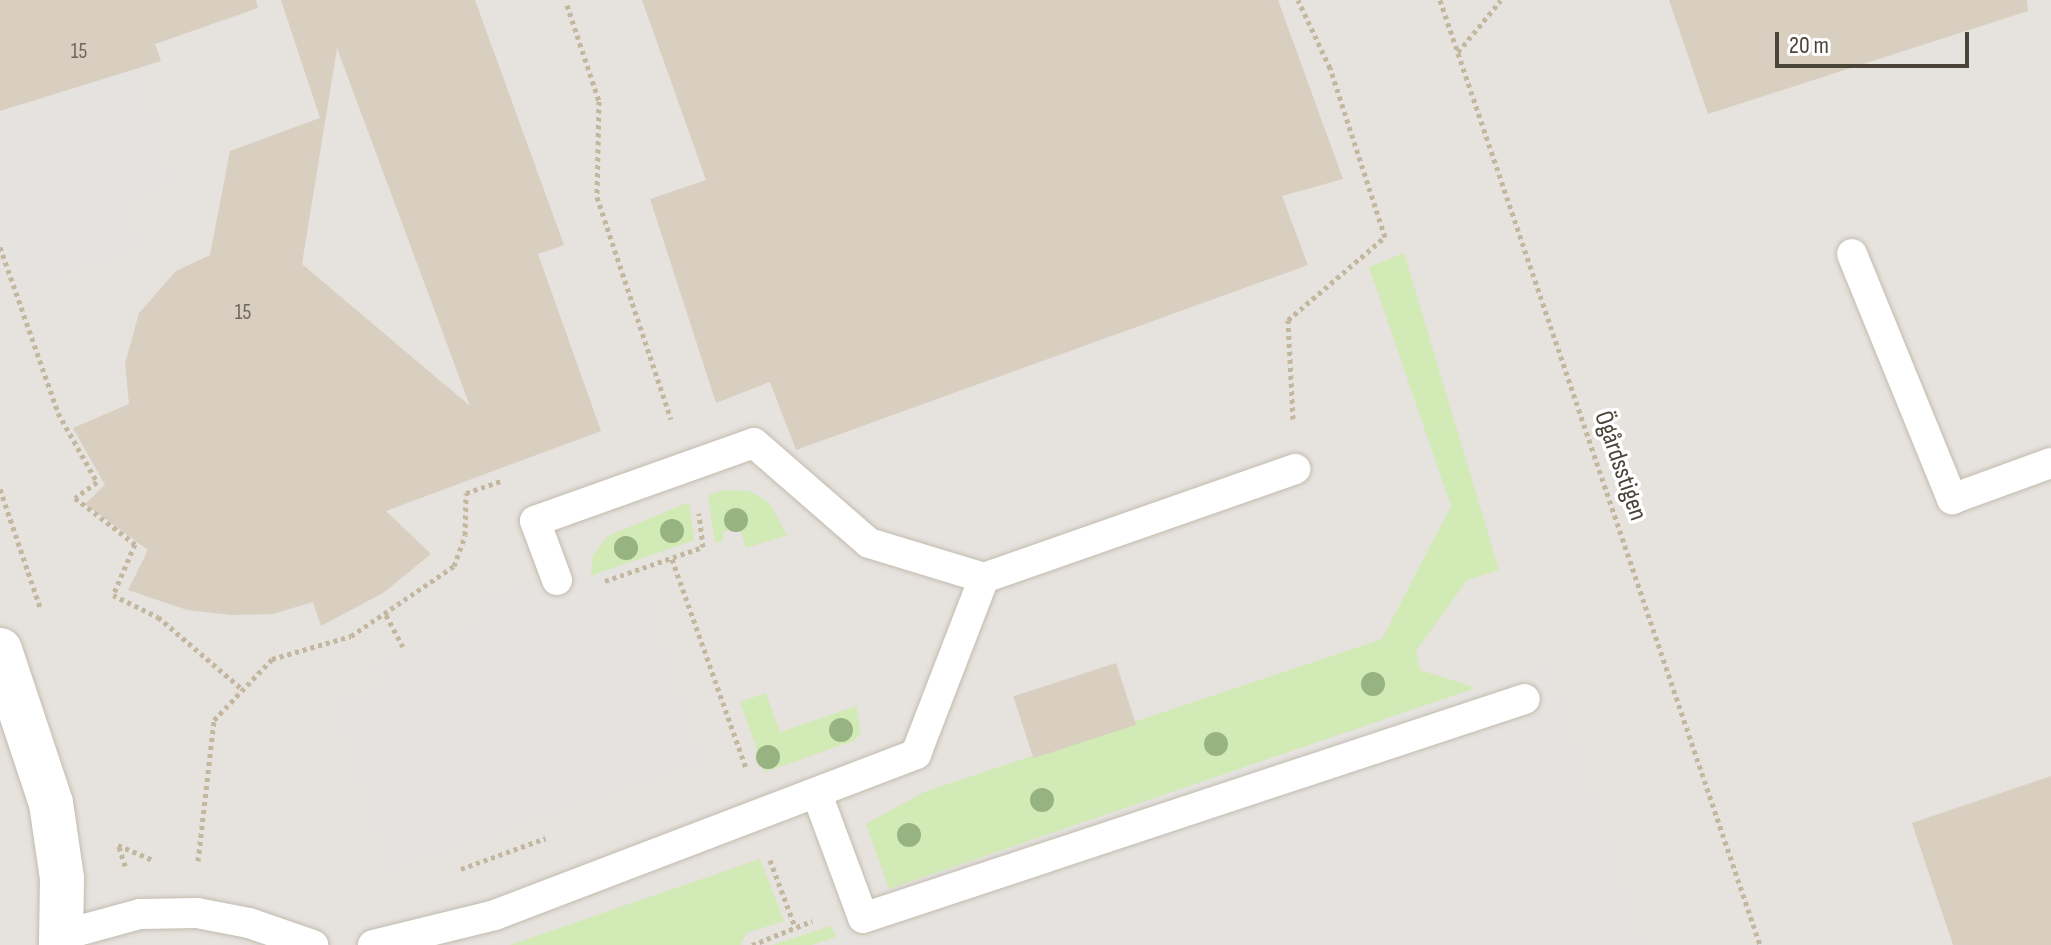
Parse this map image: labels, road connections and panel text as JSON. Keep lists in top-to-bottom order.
{
  "streets": {
    "path": ["Ögårdsstigen"]
  },
  "house_numbers": ["15", "15"],
  "scale_bar": "20 m"
}
